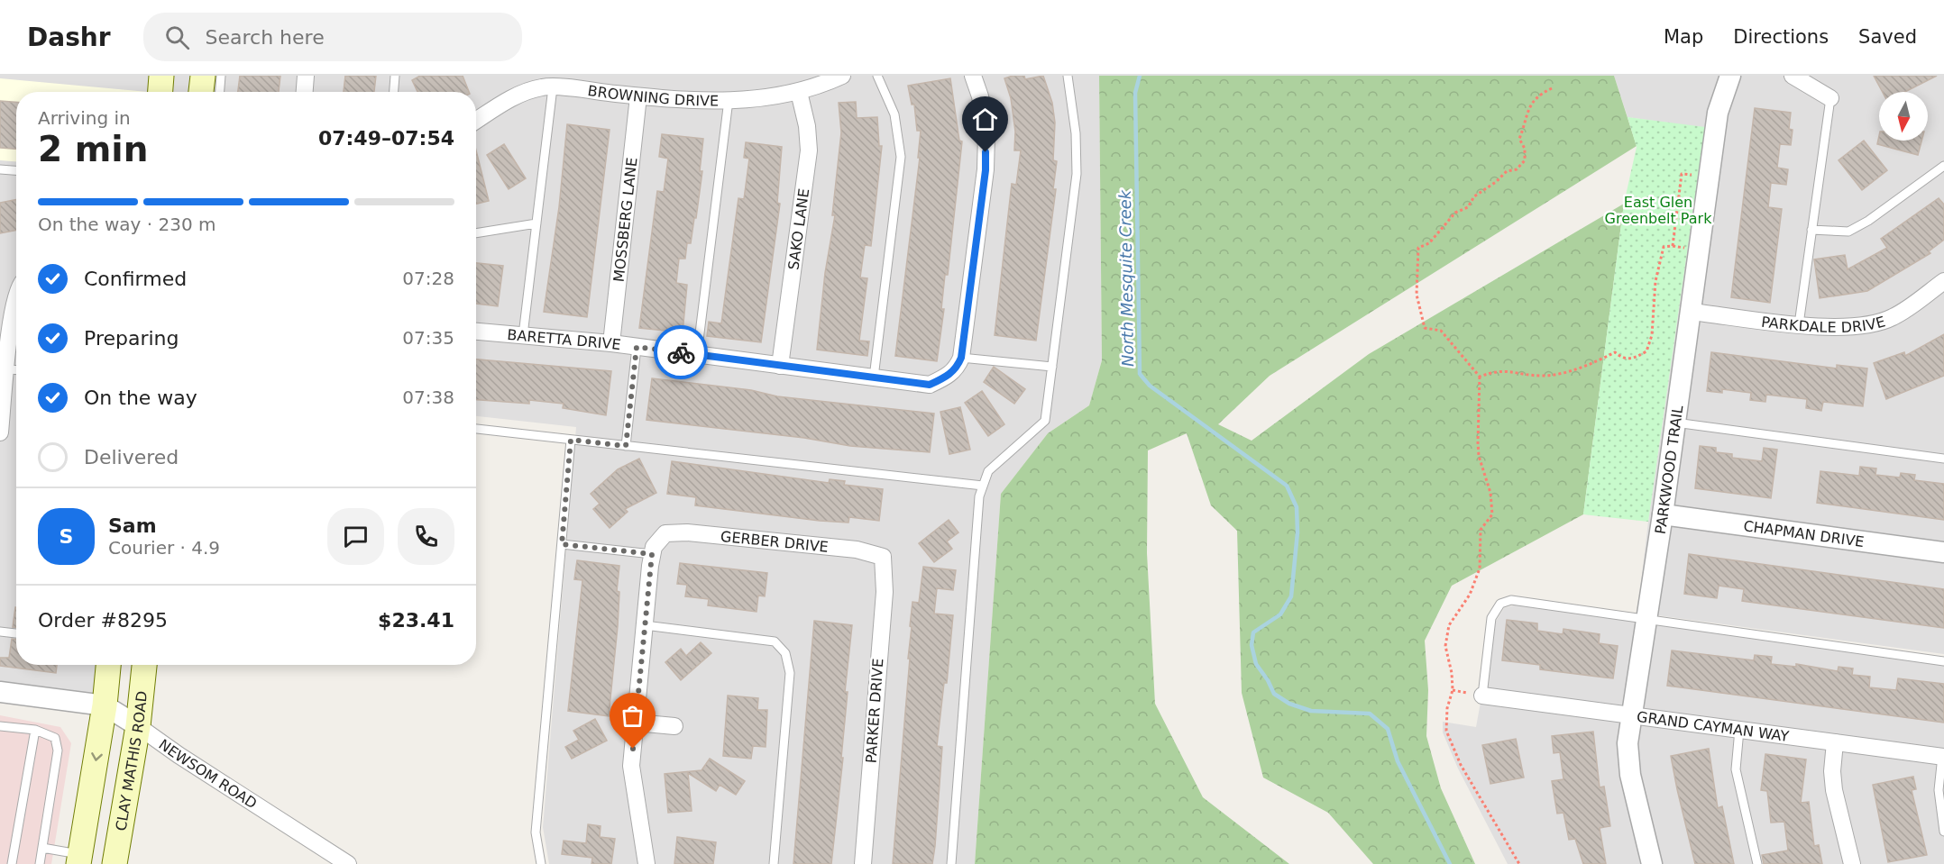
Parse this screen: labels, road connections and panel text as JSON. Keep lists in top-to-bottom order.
{
  "streets": {
    "main road": ["CLAY MATHIS ROAD"],
    "street": [
      "BROWNING DRIVE",
      "MOSSBERG LANE",
      "SAKO LANE",
      "PARKDALE DRIVE",
      "BARETTA DRIVE",
      "PARKWOOD TRAIL",
      "CHAPMAN DRIVE",
      "GERBER DRIVE",
      "PARKER DRIVE",
      "GRAND CAYMAN WAY",
      "NEWSOM ROAD"
    ]
  },
  "crossings": [
    ["BROWNING DRIVE", "MOSSBERG LANE"],
    ["BROWNING DRIVE", "SAKO LANE"],
    ["MOSSBERG LANE", "BARETTA DRIVE"],
    ["SAKO LANE", "BARETTA DRIVE"],
    ["PARKDALE DRIVE", "PARKWOOD TRAIL"],
    ["PARKWOOD TRAIL", "CHAPMAN DRIVE"],
    ["PARKWOOD TRAIL", "GRAND CAYMAN WAY"],
    ["GERBER DRIVE", "PARKER DRIVE"],
    ["CLAY MATHIS ROAD", "NEWSOM ROAD"]
  ],
  "water": ["North Mesquite Creek"],
  "parks": ["East Glen Greenbelt Park"],
  "north": "bottom",
  "page": {
    "header": "Dashr",
    "search": "Search here",
    "nav": ["Map", "Directions", "Saved"],
    "heading": ["2 min", "Arriving in", "07:49–07:54"],
    "panel": [
      "Sam",
      "Courier · 4.9",
      "Order #8295",
      "$23.41"
    ],
    "bar": "On the way · 230 m",
    "list": [
      ["Confirmed", "07:28"],
      ["Preparing", "07:35"],
      ["On the way", "07:38"],
      "Delivered"
    ],
    "round": "S"
  }
}
